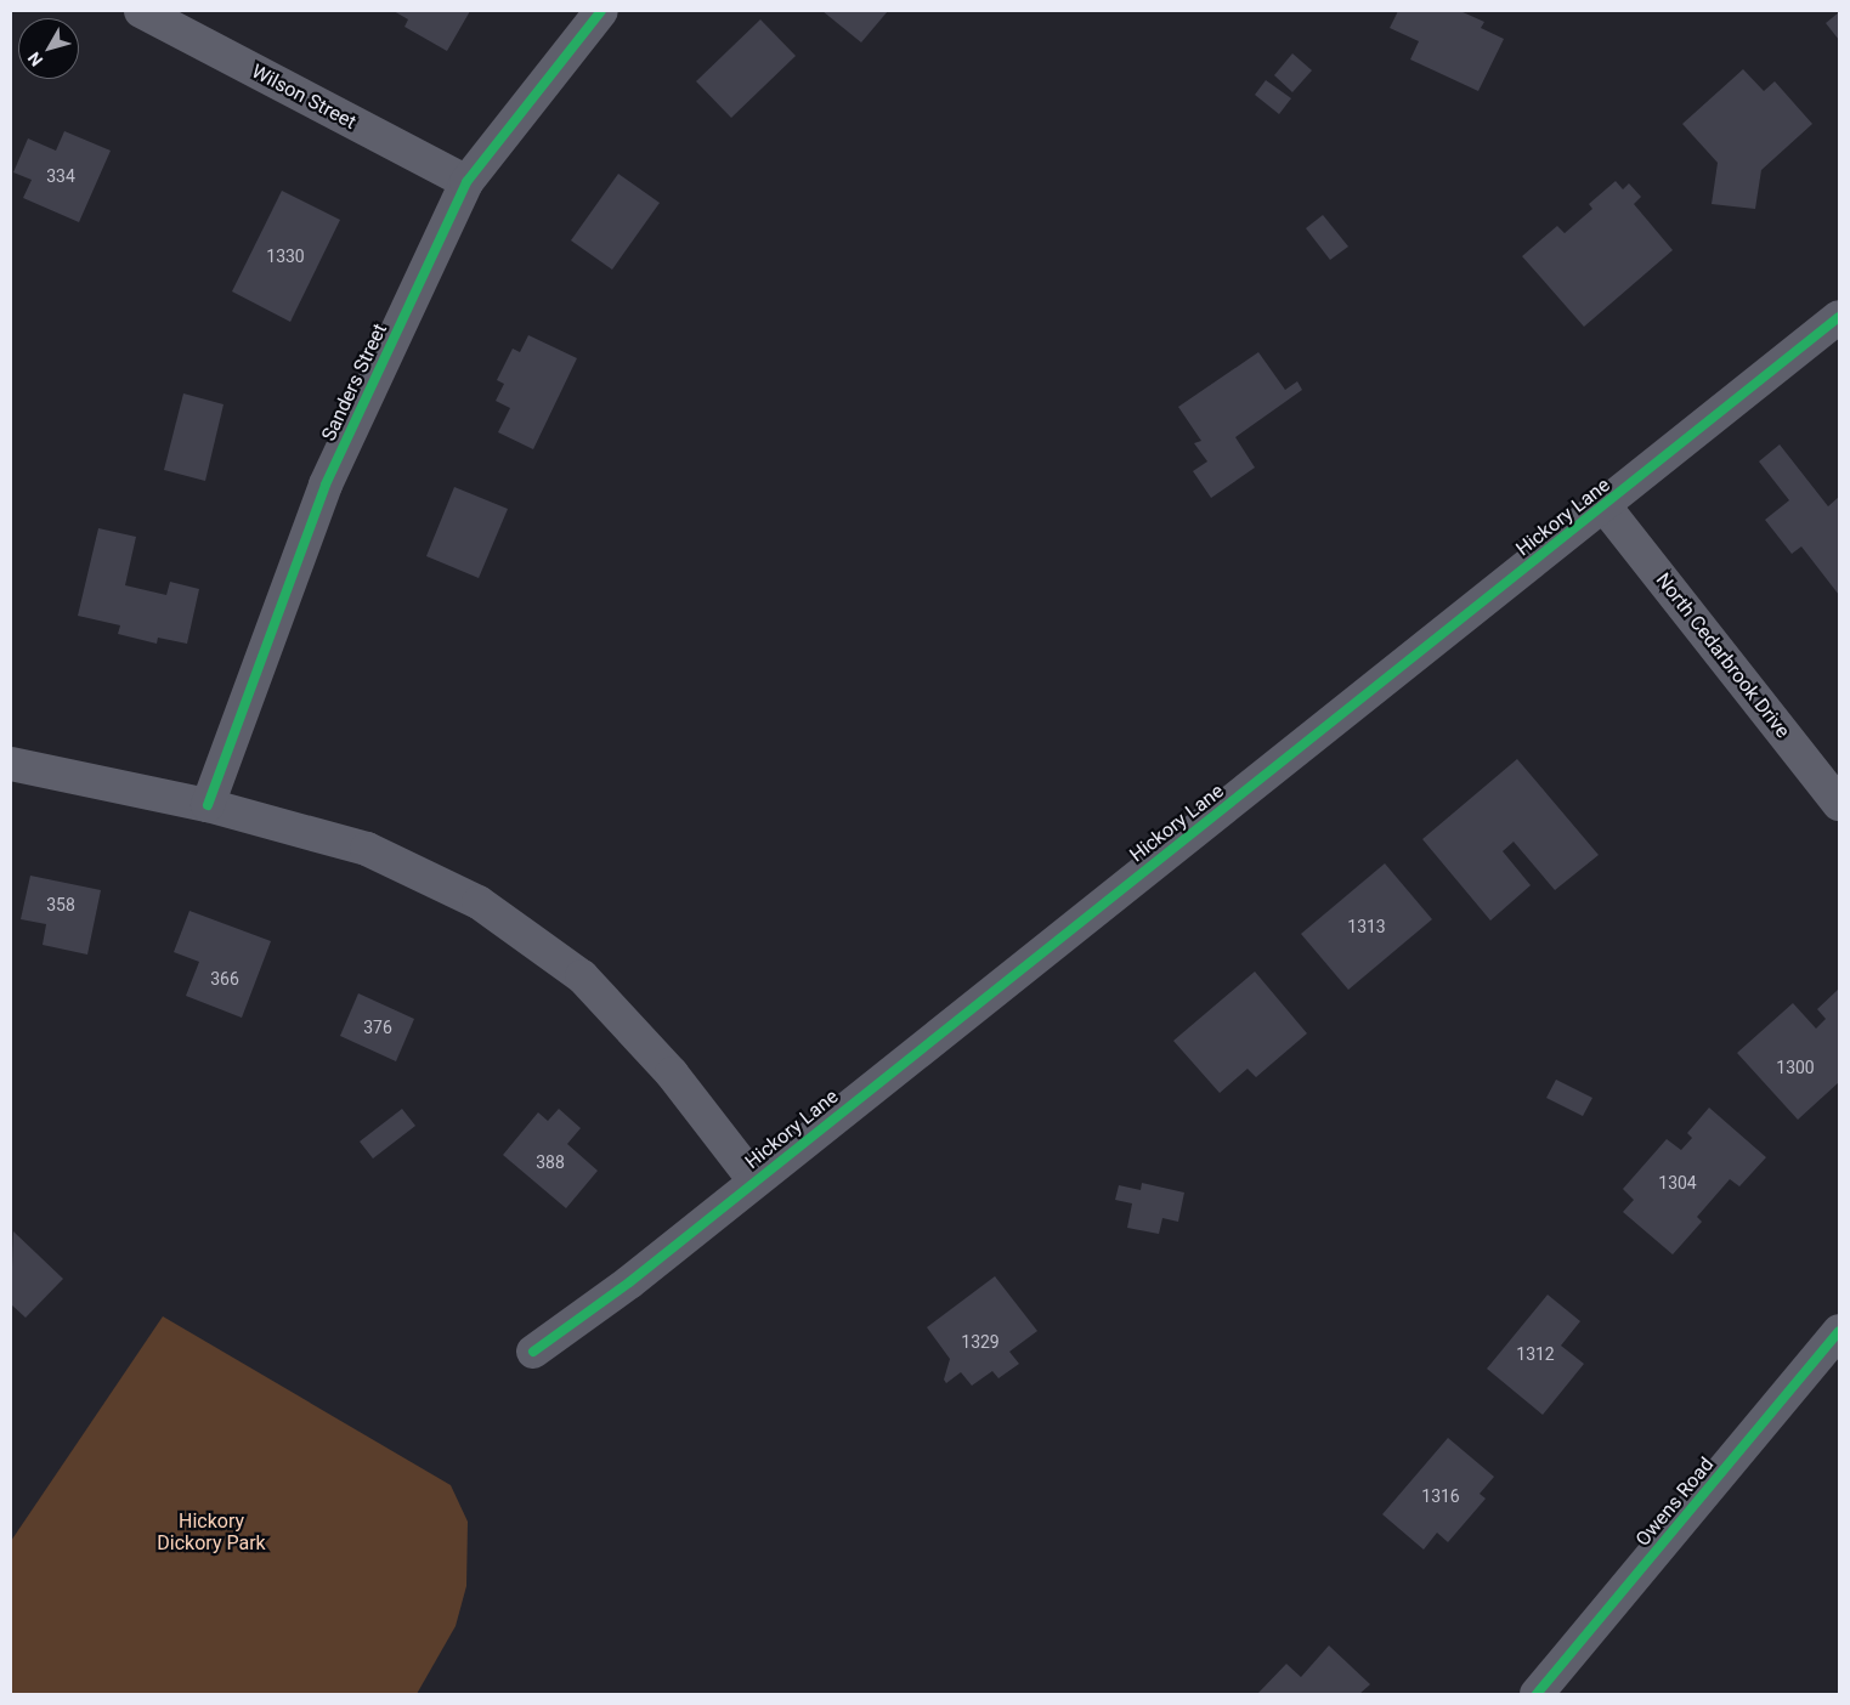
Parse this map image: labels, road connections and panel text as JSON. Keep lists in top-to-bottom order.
{
  "streets": {
    "street": [
      "Wilson Street",
      "Sanders Street",
      "Hickory Lane",
      "North Cedarbrook Drive",
      "Owens Road"
    ]
  },
  "crossings": [
    ["Wilson Street", "Sanders Street"],
    ["Hickory Lane", "North Cedarbrook Drive"]
  ],
  "parks": ["Hickory Dickory Park"],
  "house_numbers": [
    "334",
    "1330",
    "358",
    "1313",
    "366",
    "376",
    "1300",
    "388",
    "1304",
    "1329",
    "1312",
    "1316"
  ],
  "north": "bottom left"
}
